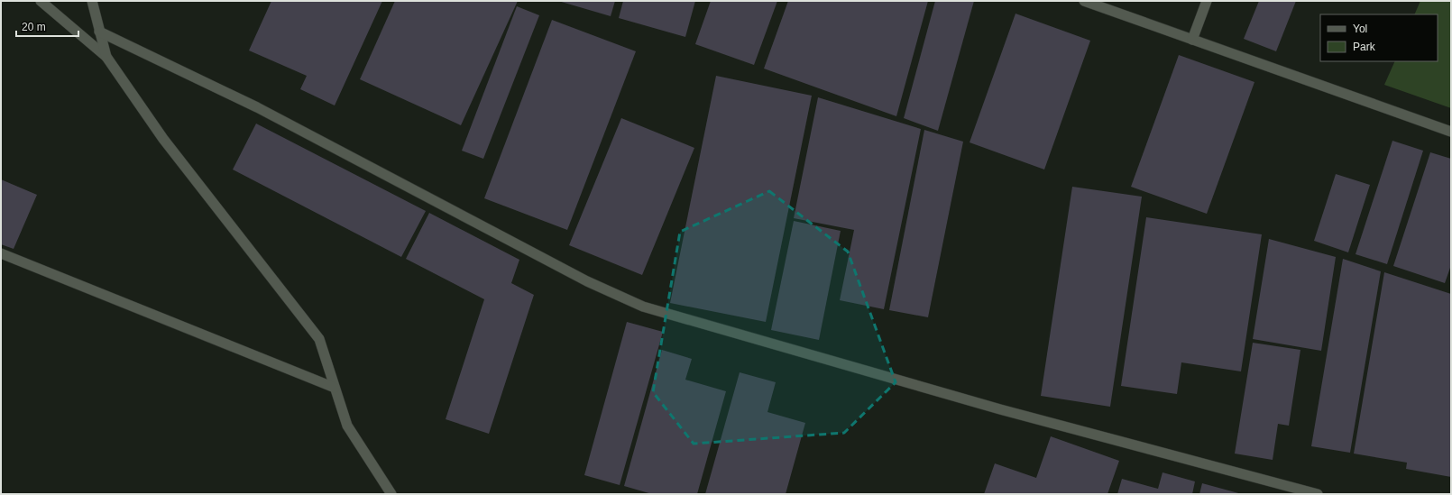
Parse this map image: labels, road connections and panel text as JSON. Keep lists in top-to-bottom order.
{
  "legend": ["Yol", "Park"],
  "scale_bar": "20 m"
}
